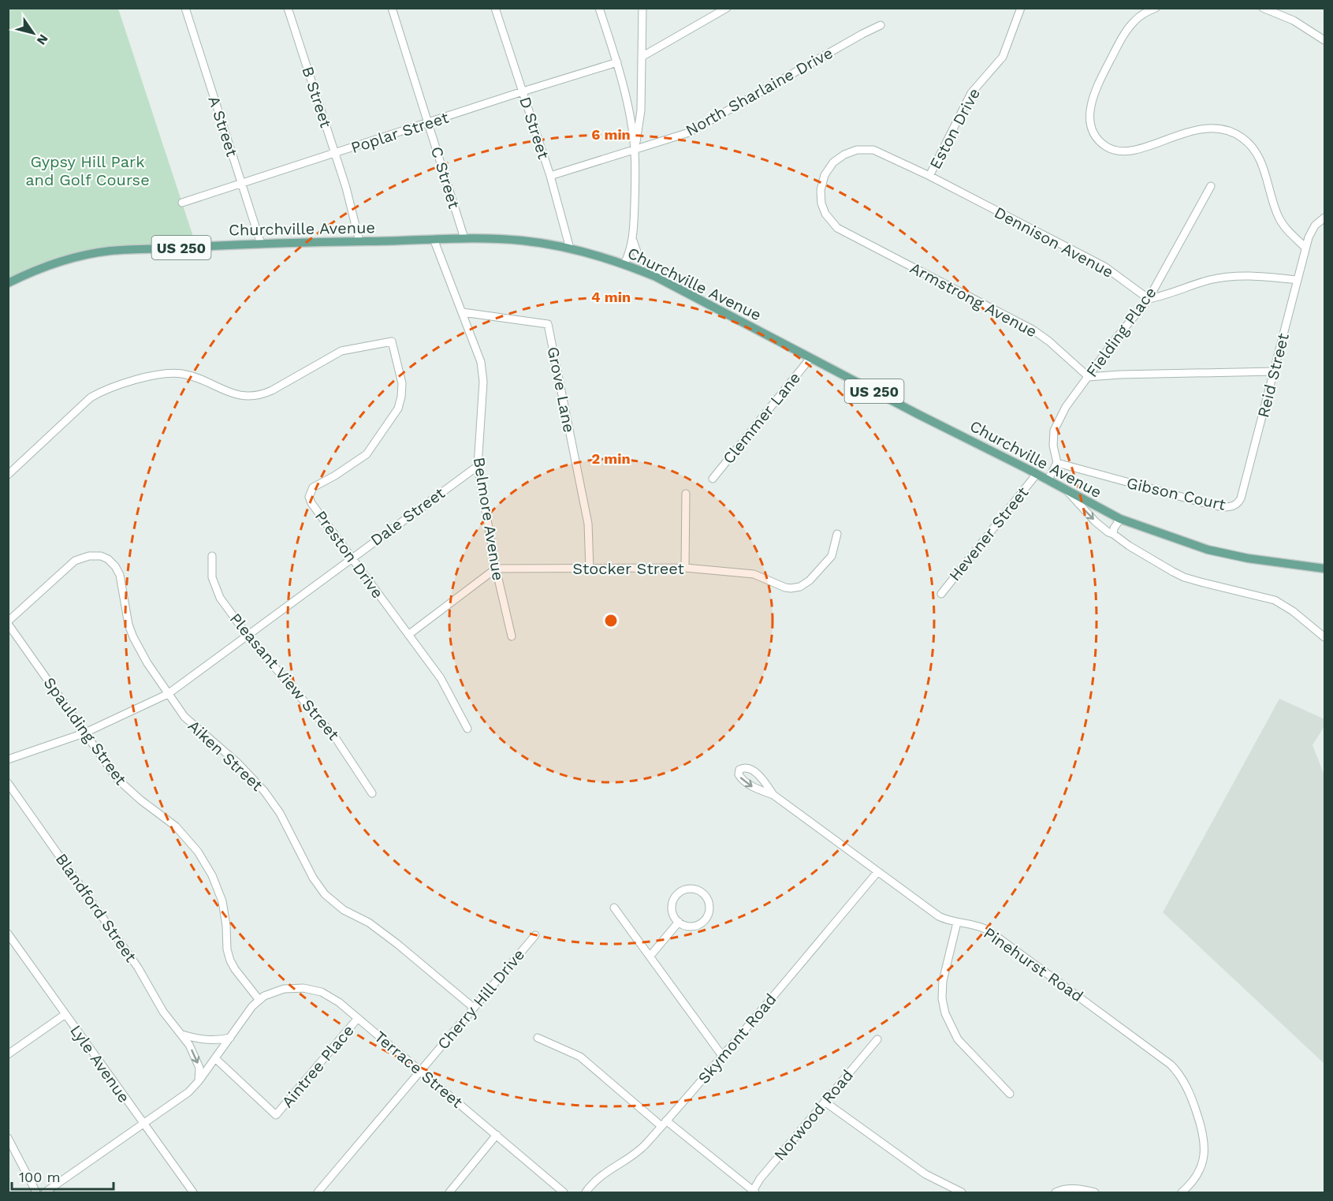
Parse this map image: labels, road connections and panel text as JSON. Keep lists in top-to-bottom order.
{
  "streets": {
    "main road": ["Churchville Avenue", "US 250"],
    "street": [
      "North Sharlaine Drive",
      "B Street",
      "A Street",
      "D Street",
      "Eston Drive",
      "Poplar Street",
      "C Street",
      "Dennison Avenue",
      "Armstrong Avenue",
      "Fielding Place",
      "Reid Street",
      "Grove Lane",
      "Clemmer Lane",
      "Gibson Court",
      "Dale Street",
      "Belmore Avenue",
      "Hevener Street",
      "Preston Drive",
      "Stocker Street",
      "Pleasant View Street",
      "Spaulding Street",
      "Aiken Street",
      "Blandford Street",
      "Pinehurst Road",
      "Cherry Hill Drive",
      "Skymont Road",
      "Lyle Avenue",
      "Aintree Place",
      "Terrace Street",
      "Norwood Road"
    ]
  },
  "crossings": [
    ["North Sharlaine Drive", "D Street"],
    ["B Street", "Poplar Street"],
    ["B Street", "Churchville Avenue"],
    ["A Street", "Poplar Street"],
    ["A Street", "Churchville Avenue"],
    ["D Street", "Poplar Street"],
    ["D Street", "Churchville Avenue"],
    ["Eston Drive", "Dennison Avenue"],
    ["Poplar Street", "C Street"],
    ["C Street", "Churchville Avenue"],
    ["Churchville Avenue", "Clemmer Lane"],
    ["Churchville Avenue", "Belmore Avenue"],
    ["Churchville Avenue", "Hevener Street"],
    ["Dennison Avenue", "Armstrong Avenue"],
    ["Dennison Avenue", "Fielding Place"],
    ["Armstrong Avenue", "Fielding Place"],
    ["Fielding Place", "Gibson Court"],
    ["Reid Street", "Gibson Court"],
    ["Grove Lane", "Belmore Avenue"],
    ["Grove Lane", "Stocker Street"],
    ["Dale Street", "Belmore Avenue"],
    ["Dale Street", "Preston Drive"],
    ["Dale Street", "Pleasant View Street"],
    ["Dale Street", "Spaulding Street"],
    ["Dale Street", "Aiken Street"],
    ["Belmore Avenue", "Stocker Street"],
    ["Spaulding Street", "Aiken Street"],
    ["Spaulding Street", "Terrace Street"],
    ["Aiken Street", "Cherry Hill Drive"],
    ["Pinehurst Road", "Skymont Road"],
    ["Cherry Hill Drive", "Terrace Street"],
    ["Aintree Place", "Terrace Street"]
  ],
  "parks": ["Gypsy Hill Park and Golf Course"],
  "scale_bar": "100 m",
  "north": "bottom right",
  "rings": ["6 min", "4 min", "2 min"]
}
